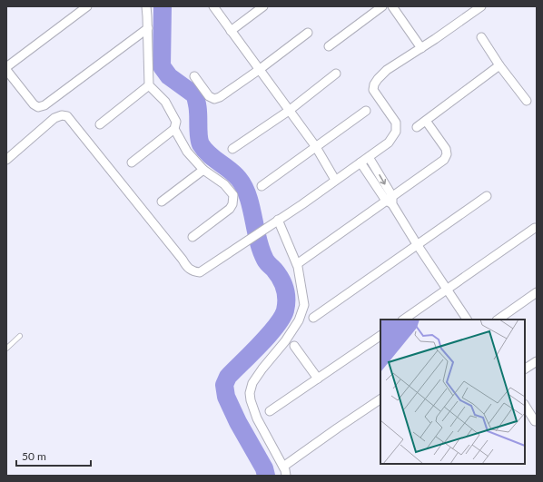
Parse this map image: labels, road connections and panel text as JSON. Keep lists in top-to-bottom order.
{
  "scale_bar": "50 m"
}
